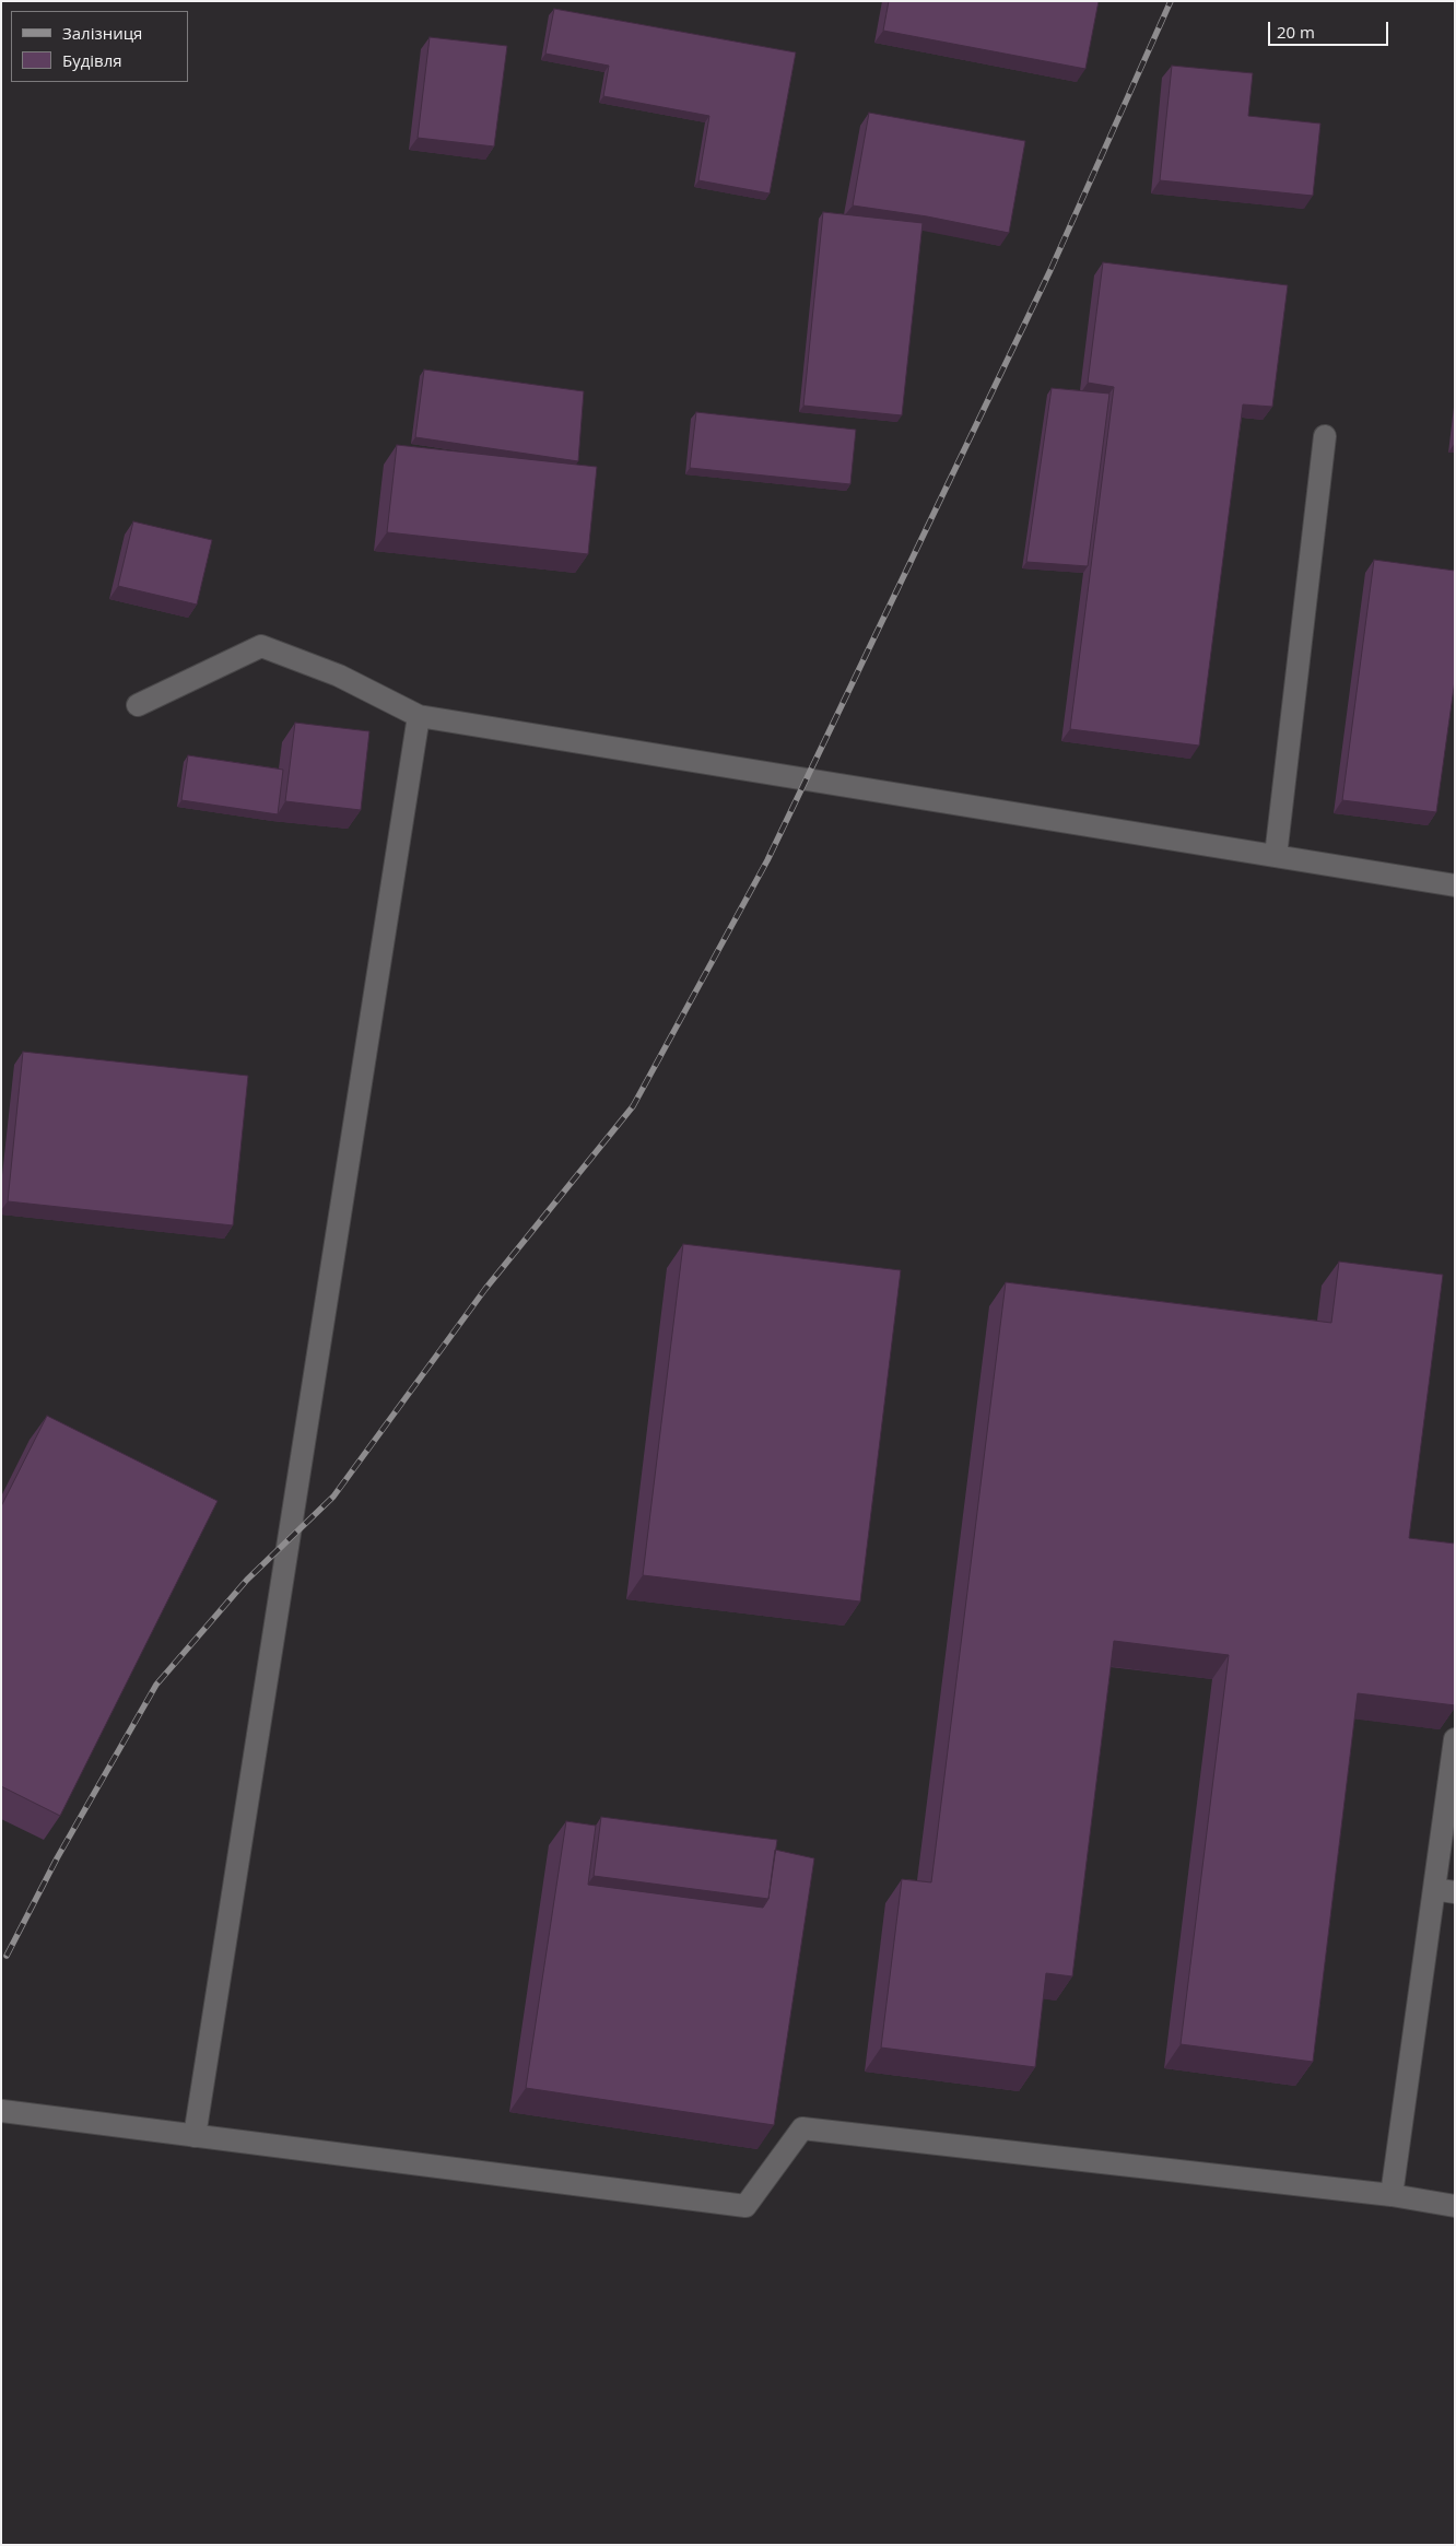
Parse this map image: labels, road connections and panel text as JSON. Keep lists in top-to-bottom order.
{
  "legend": ["Залізниця", "Будівля"],
  "scale_bar": "20 m"
}
